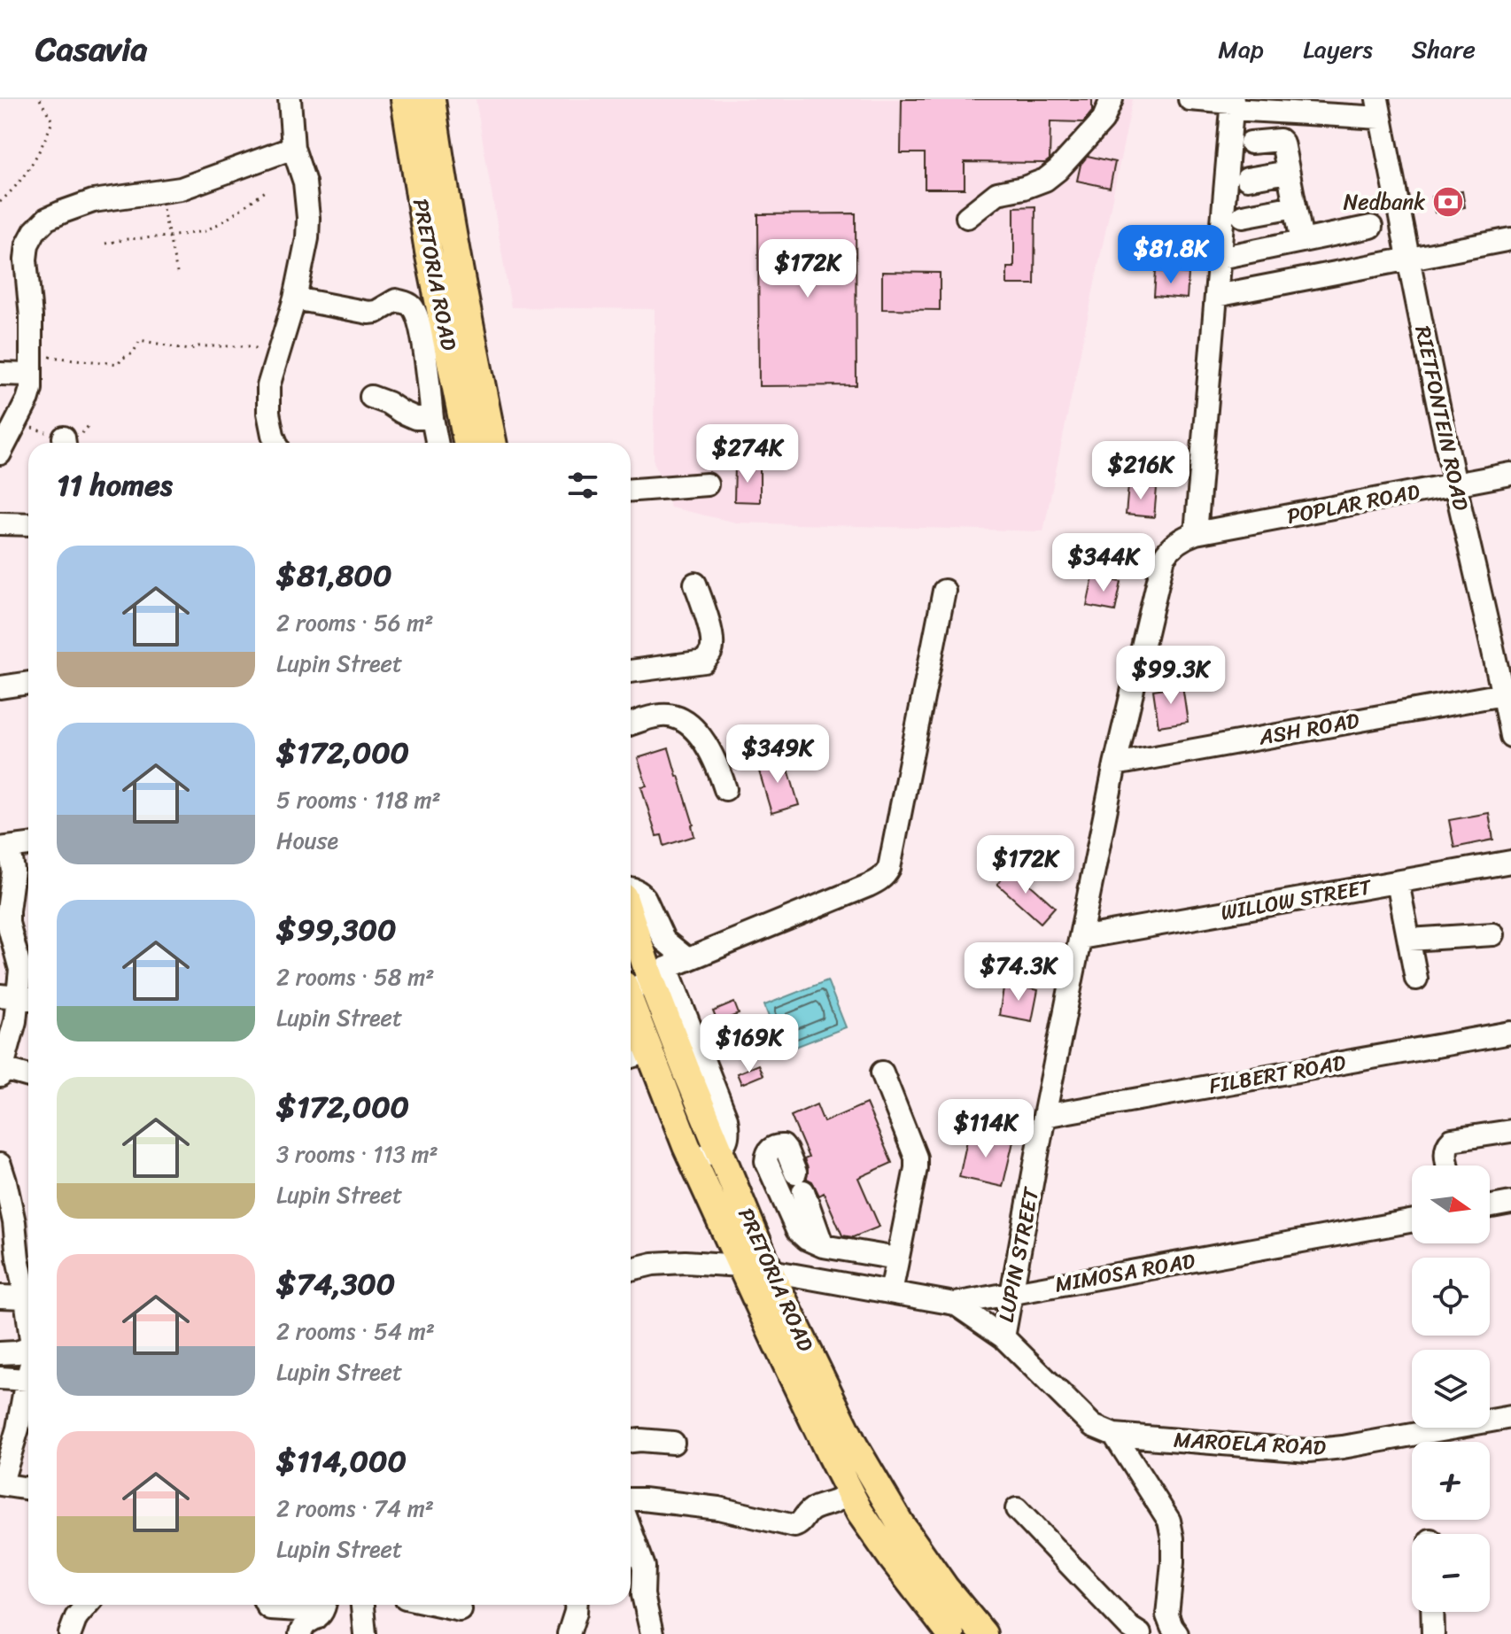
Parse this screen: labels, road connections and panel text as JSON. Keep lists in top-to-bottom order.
{
  "streets": {
    "main road": ["PRETORIA ROAD"],
    "street": [
      "RIETFONTEIN ROAD",
      "POPLAR ROAD",
      "ASH ROAD",
      "WILLOW STREET",
      "FILBERT ROAD",
      "LUPIN STREET",
      "MIMOSA ROAD",
      "MAROELA ROAD"
    ]
  },
  "crossings": [
    ["PRETORIA ROAD", "MIMOSA ROAD"],
    ["RIETFONTEIN ROAD", "POPLAR ROAD"],
    ["RIETFONTEIN ROAD", "ASH ROAD"],
    ["POPLAR ROAD", "LUPIN STREET"],
    ["ASH ROAD", "LUPIN STREET"],
    ["WILLOW STREET", "LUPIN STREET"],
    ["FILBERT ROAD", "LUPIN STREET"],
    ["LUPIN STREET", "MIMOSA ROAD"]
  ],
  "places": {
    "bank": ["Nedbank"]
  },
  "north": "right",
  "page": {
    "header": "Casavia",
    "nav": ["Map", "Layers", "Share"],
    "price": [
      "$81.8K",
      "$172K",
      "$274K",
      "$216K",
      "$344K",
      "$99.3K",
      "$349K",
      "$172K",
      "$74.3K",
      "$169K",
      "$114K"
    ],
    "heading": "11 homes",
    "list": [
      {
        "name": "$81,800",
        "note": "2 rooms · 56 m² · Lupin Street"
      },
      {
        "name": "$172,000",
        "note": "5 rooms · 118 m² · House"
      },
      {
        "name": "$99,300",
        "note": "2 rooms · 58 m² · Lupin Street"
      },
      {
        "name": "$172,000",
        "note": "3 rooms · 113 m² · Lupin Street"
      },
      {
        "name": "$74,300",
        "note": "2 rooms · 54 m² · Lupin Street"
      },
      {
        "name": "$114,000",
        "note": "2 rooms · 74 m² · Lupin Street"
      }
    ],
    "map_buttons": ["+", "−"]
  }
}
